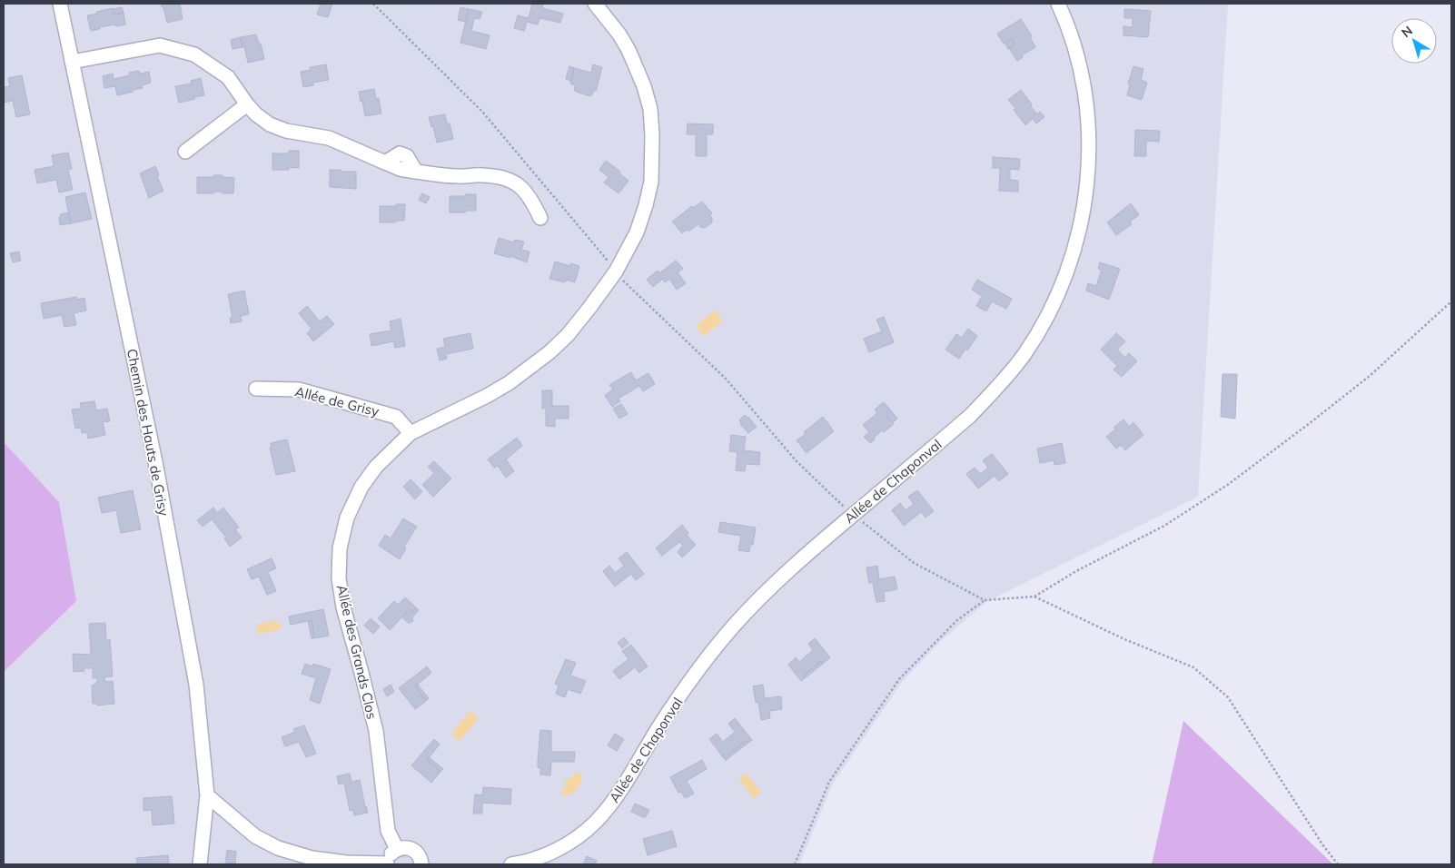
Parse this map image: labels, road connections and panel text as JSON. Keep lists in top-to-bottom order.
{
  "streets": {
    "street": [
      "Allée de Grisy",
      "Chemin des Hauts de Grisy",
      "Allée de Chaponval",
      "Allée des Grands Clos"
    ]
  },
  "crossings": [
    ["Allée de Grisy", "Allée des Grands Clos"]
  ],
  "north": "top left"
}
